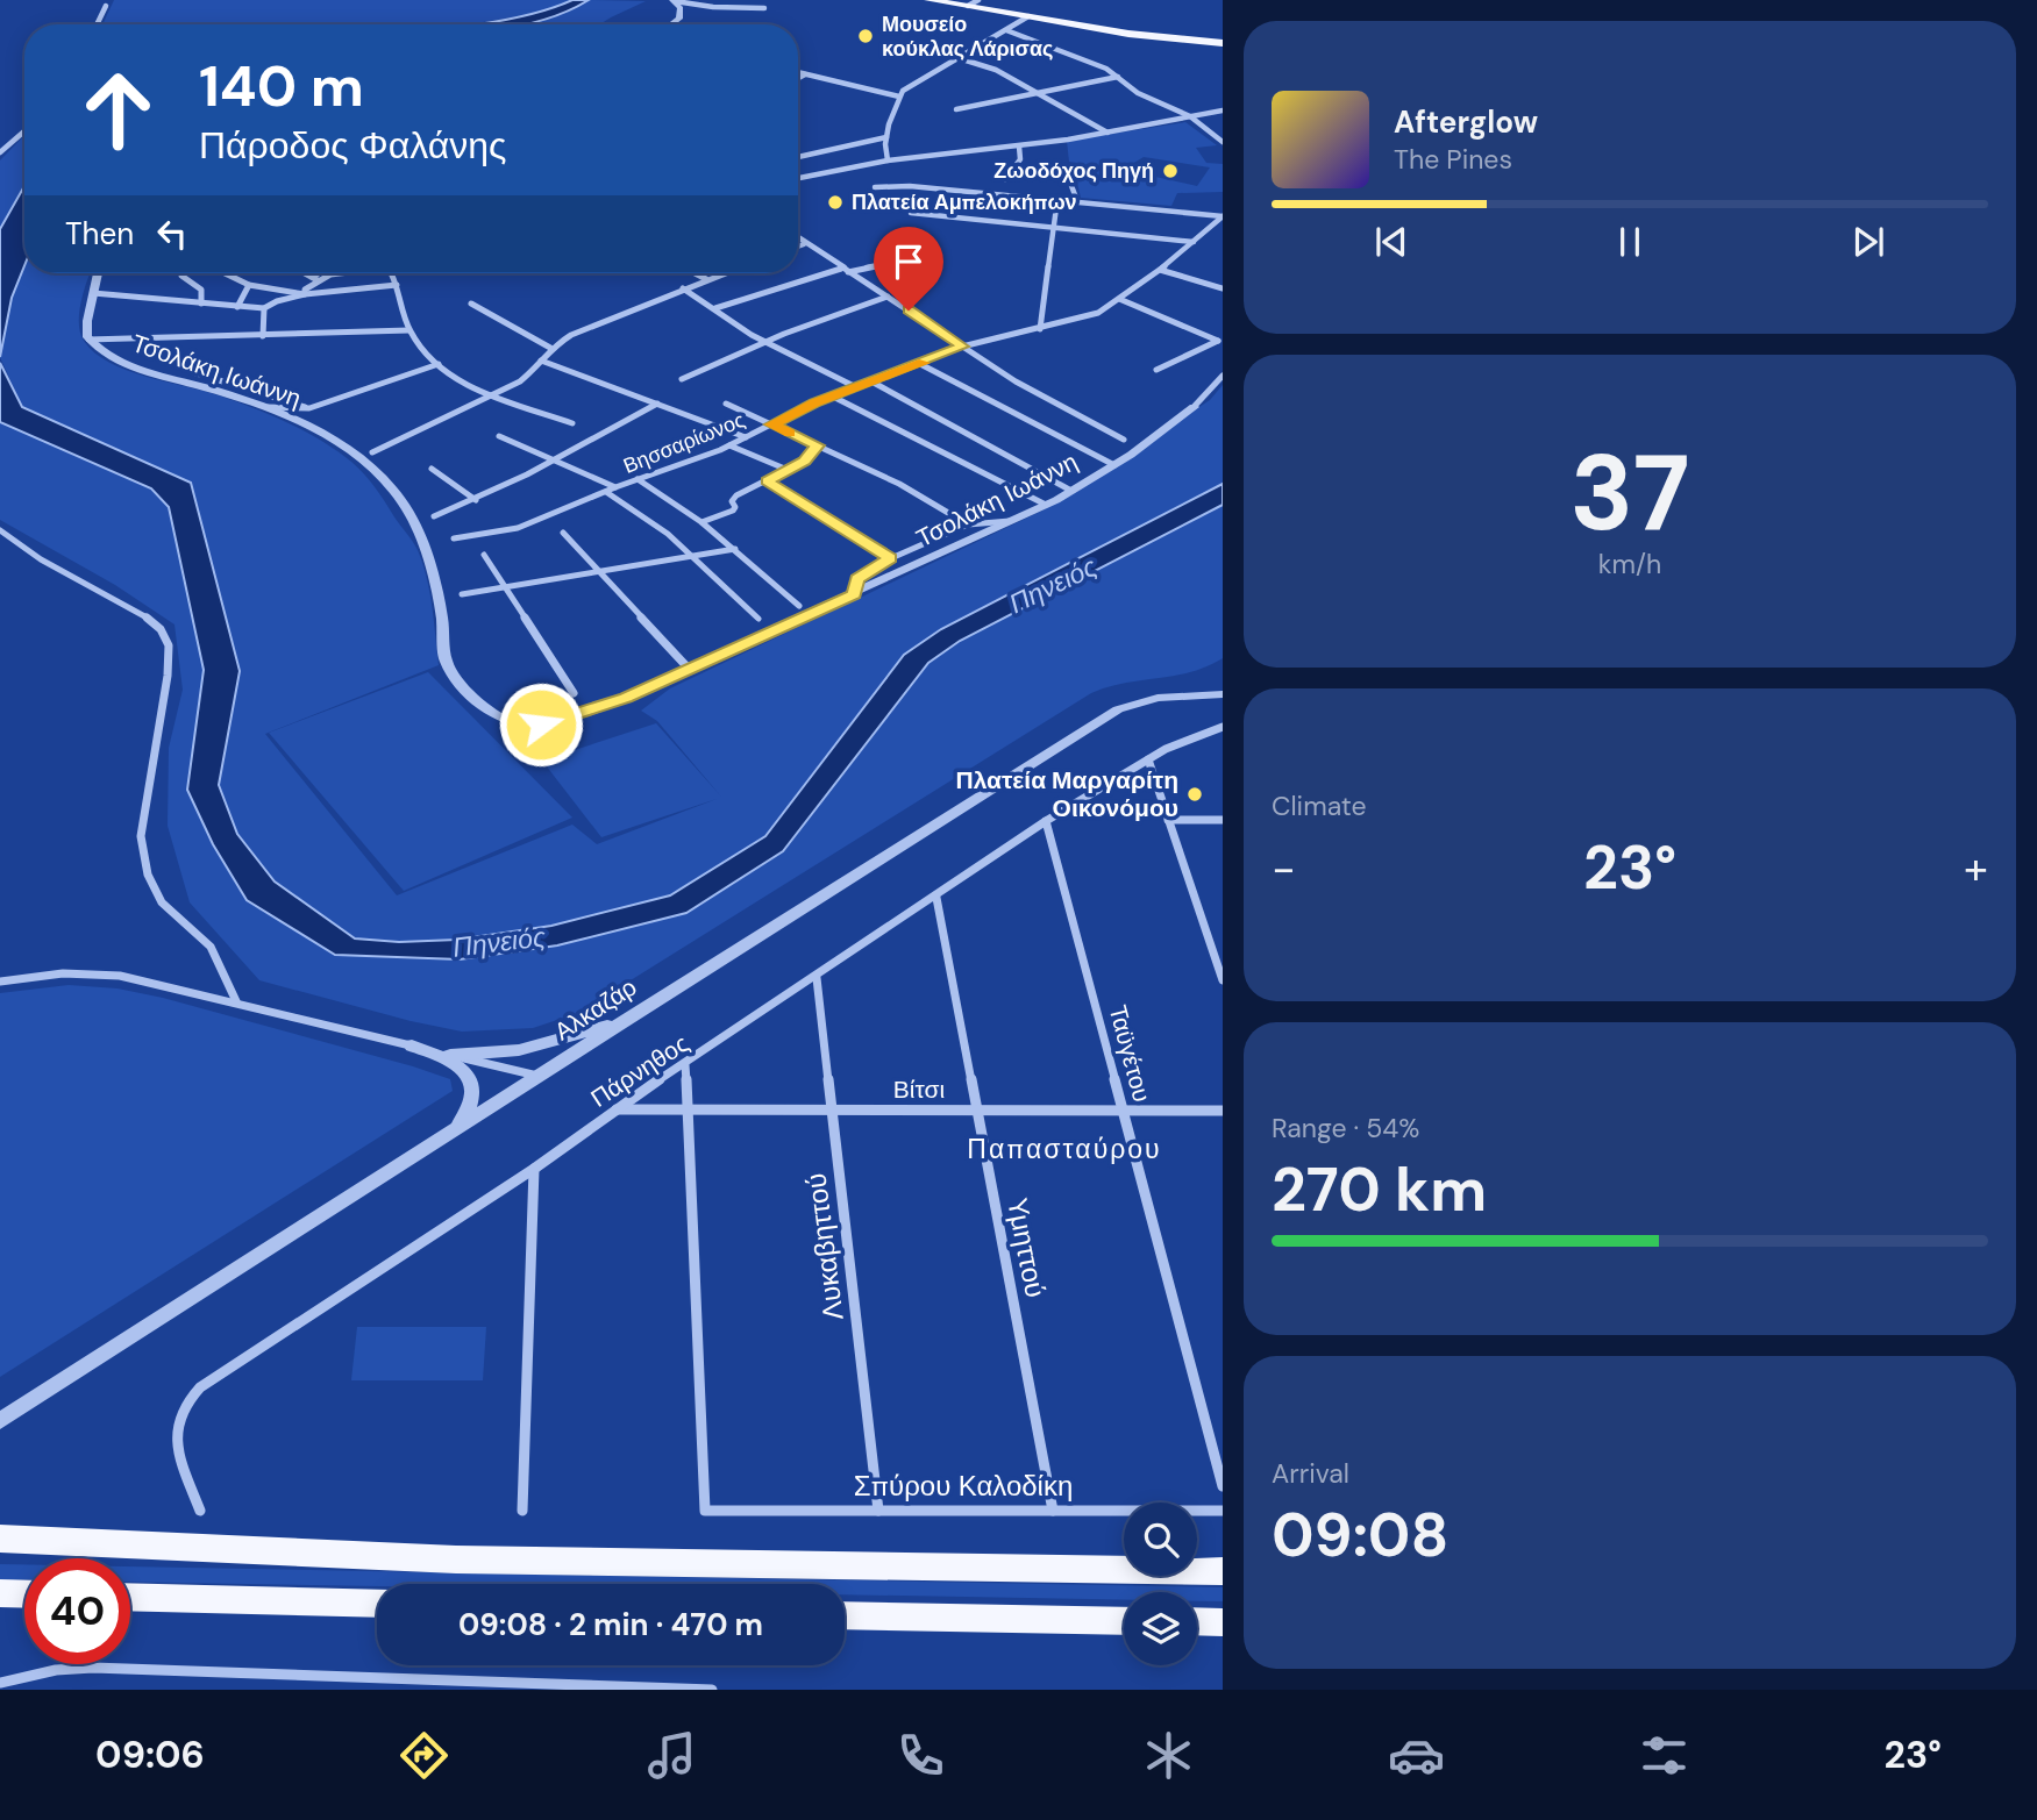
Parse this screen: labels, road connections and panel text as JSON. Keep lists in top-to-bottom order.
{
  "streets": {
    "street": [
      "Τσολάκη Ιωάννη",
      "Βησσαρίωνος",
      "Αλκαζάρ",
      "Ταϋγέτου",
      "Πάρνηθος",
      "Βίτσι",
      "Λυκαβηττού",
      "Υμηττού",
      "Σπύρου Καλοδίκη"
    ]
  },
  "crossings": [
    ["Ταϋγέτου", "Πάρνηθος"],
    ["Ταϋγέτου", "Βίτσι"],
    ["Πάρνηθος", "Βίτσι"],
    ["Πάρνηθος", "Λυκαβηττού"],
    ["Πάρνηθος", "Υμηττού"],
    ["Βίτσι", "Λυκαβηττού"],
    ["Βίτσι", "Υμηττού"],
    ["Βίτσι", "Σπύρου Καλοδίκη"],
    ["Λυκαβηττού", "Σπύρου Καλοδίκη"],
    ["Υμηττού", "Σπύρου Καλοδίκη"]
  ],
  "districts": ["Παπασταύρου"],
  "water": ["Πηνειός"],
  "places": [
    "Μουσείο κούκλας Λάρισας",
    "Ζωοδόχος Πηγή",
    "Πλατεία Αμπελοκήπων",
    "Πλατεία Μαργαρίτη Οικονόμου"
  ],
  "page": {
    "turn": ["140 m", "Πάροδος Φαλάνης"],
    "song": ["Afterglow", "The Pines"],
    "then": "Then",
    "tile": [
      ["37", "km/h"],
      "Climate",
      ["Range · 54%", "270 km"],
      ["Arrival", "09:08"]
    ],
    "heat": ["−", "23°", "+"],
    "limit": "40",
    "trip": "09:08 · 2 min · 470 m",
    "tabs": ["09:06", "23°"]
  }
}
